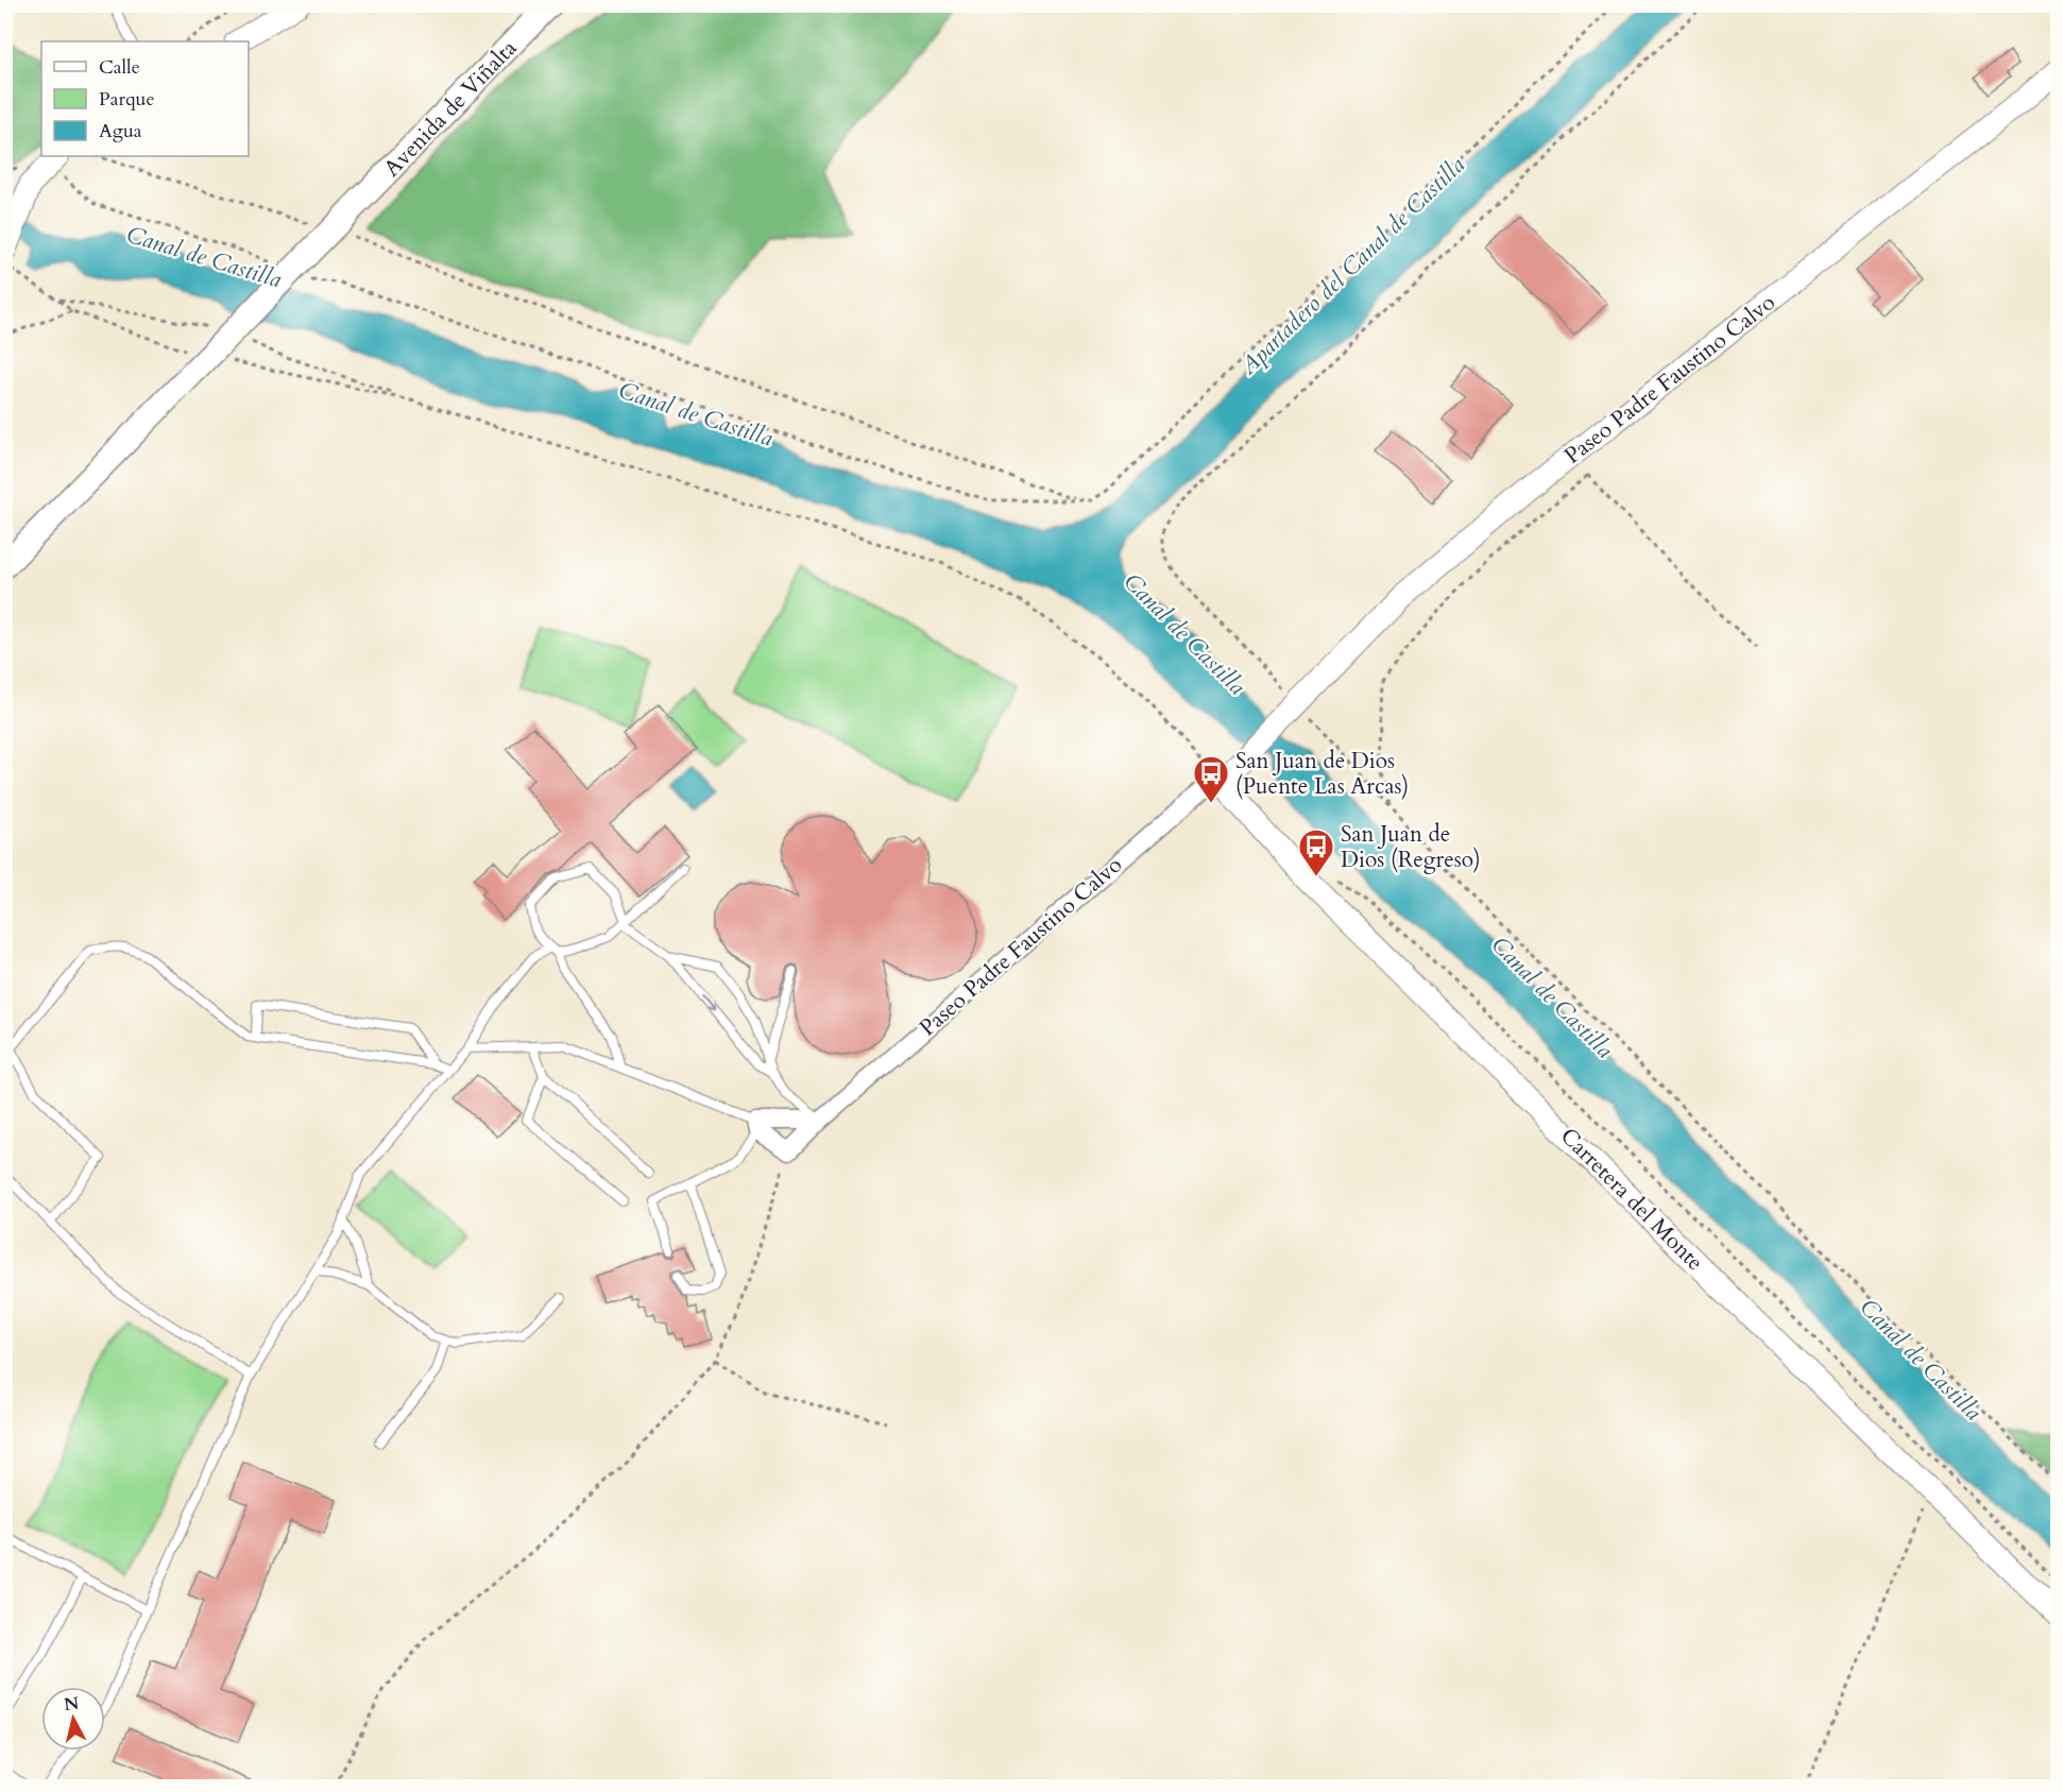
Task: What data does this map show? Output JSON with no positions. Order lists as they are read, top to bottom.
{
  "streets": {
    "main road": ["Avenida de Viñalta"],
    "street": ["Paseo Padre Faustino Calvo", "Carretera del Monte"]
  },
  "crossings": [
    ["Paseo Padre Faustino Calvo", "Carretera del Monte"]
  ],
  "water": ["Canal de Castilla", "Apartadero del Canal de Castilla"],
  "places": {
    "bus stop": ["San Juan de Dios (Puente Las Arcas)", "San Juan de Dios (Regreso)"]
  },
  "legend": ["Calle", "Parque", "Agua"],
  "north": "top"
}
